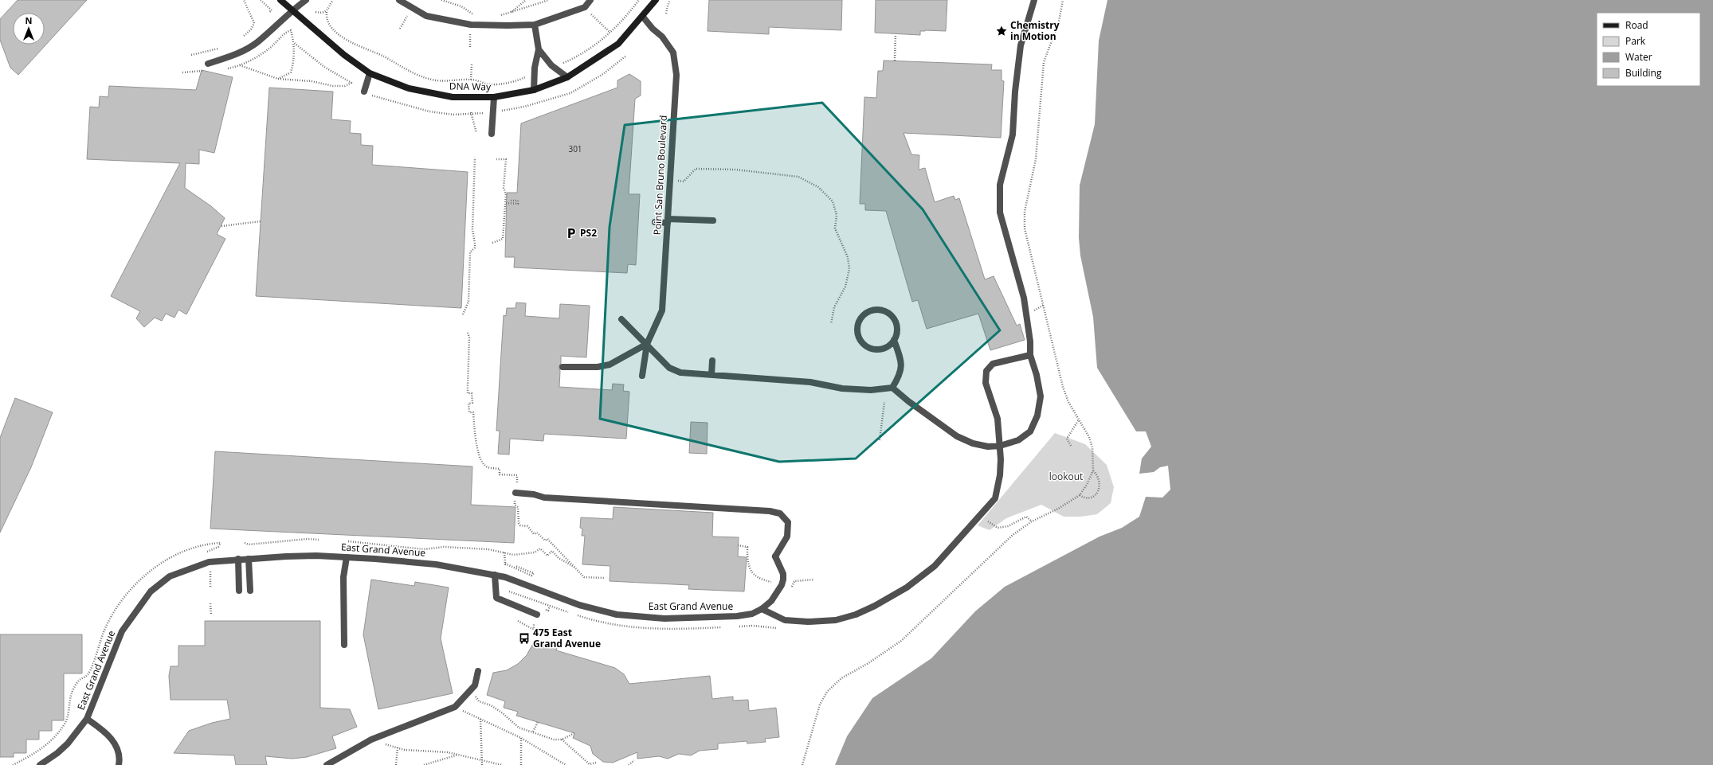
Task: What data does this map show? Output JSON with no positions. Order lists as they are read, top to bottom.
{
  "streets": {
    "main road": ["DNA Way"],
    "street": ["Point San Bruno Boulevard", "East Grand Avenue"]
  },
  "crossings": [
    ["DNA Way", "Point San Bruno Boulevard"]
  ],
  "parks": ["lookout"],
  "places": {
    "place": ["Chemistry in Motion"],
    "parking": ["PS2"],
    "bus stop": ["475 East Grand Avenue"]
  },
  "house_numbers": ["301"],
  "legend": [
    "Road",
    "Park",
    "Water",
    "Building"
  ],
  "north": "top"
}
